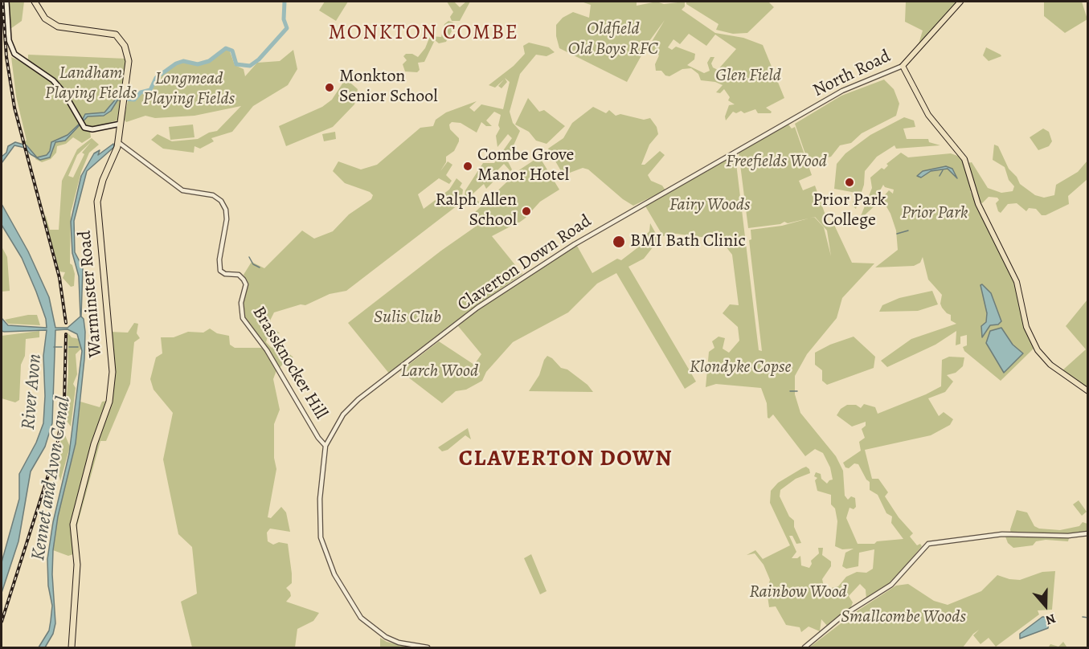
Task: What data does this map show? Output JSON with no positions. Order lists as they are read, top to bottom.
{
  "streets": {
    "highway": ["Warminster Road"],
    "main road": ["North Road"],
    "street": ["Claverton Down Road", "Brassknocker Hill"]
  },
  "crossings": [
    ["North Road", "Claverton Down Road"],
    ["Claverton Down Road", "Brassknocker Hill"],
    ["Warminster Road", "Brassknocker Hill"]
  ],
  "districts": ["MONKTON COMBE", "CLAVERTON DOWN"],
  "water": ["River Avon", "Kennet and Avon Canal"],
  "parks": [
    "Oldfield Old Boys RFC",
    "Landham Playing Fields",
    "Glen Field",
    "Longmead Playing Fields",
    "Freefields Wood",
    "Fairy Woods",
    "Prior Park",
    "Sulis Club",
    "Klondyke Copse",
    "Larch Wood",
    "Rainbow Wood",
    "Smallcombe Woods"
  ],
  "places": [
    "Monkton Senior School",
    "Combe Grove Manor Hotel",
    "Prior Park College",
    "Ralph Allen School",
    "BMI Bath Clinic"
  ],
  "north": "bottom"
}
